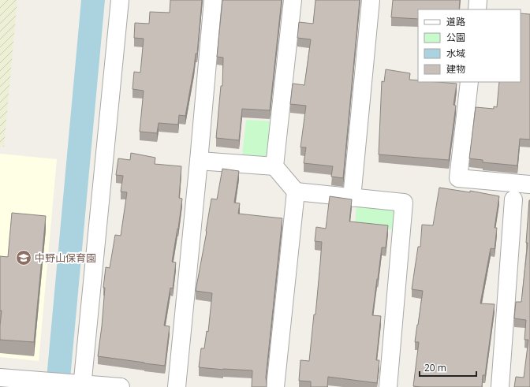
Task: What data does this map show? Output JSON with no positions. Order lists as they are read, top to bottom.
{
  "places": {
    "school or university": ["中野山保育園"]
  },
  "legend": [
    "道路",
    "公園",
    "水域",
    "建物"
  ],
  "scale_bar": "20 m"
}
